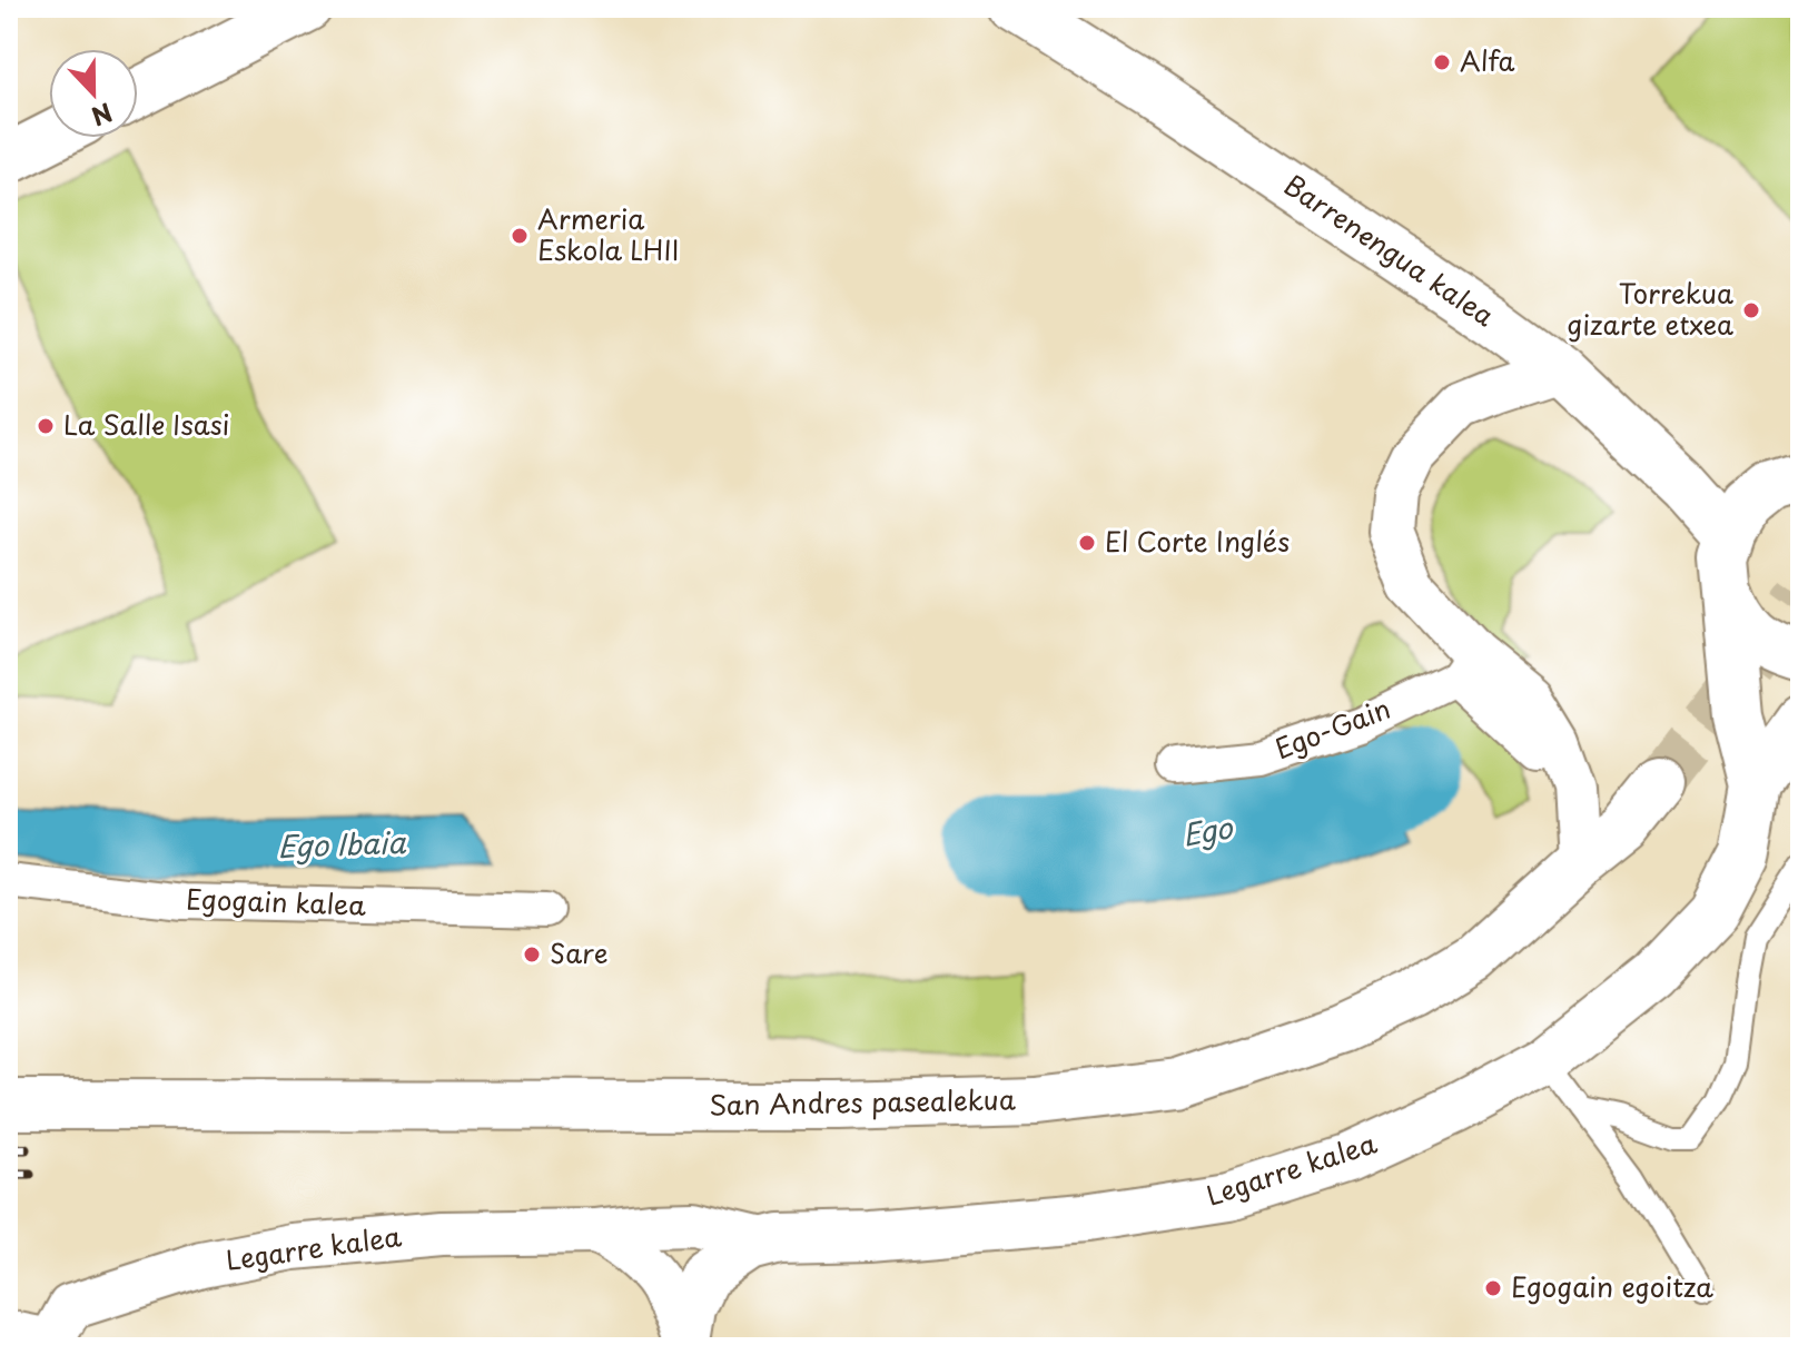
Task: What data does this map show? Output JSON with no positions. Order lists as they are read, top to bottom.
{
  "streets": {
    "street": [
      "Barrenengua kalea",
      "Ego-Gain",
      "Egogain kalea",
      "San Andres pasealekua",
      "Legarre kalea"
    ]
  },
  "water": ["Ego", "Ego Ibaia"],
  "places": [
    "Alfa",
    "Armeria Eskola LHII",
    "Torrekua gizarte etxea",
    "La Salle Isasi",
    "El Corte Inglés",
    "Sare",
    "Egogain egoitza"
  ],
  "north": "bottom"
}
